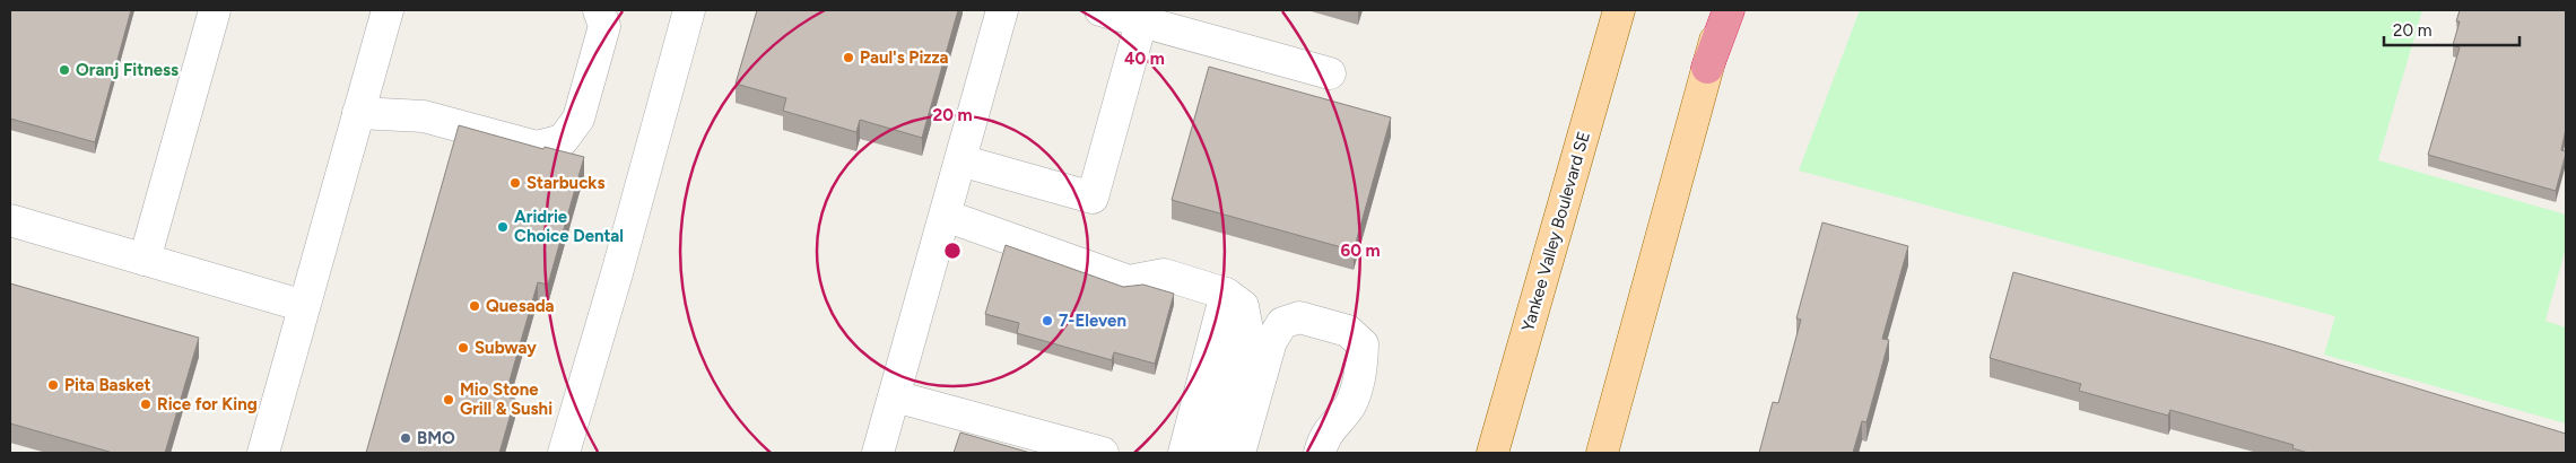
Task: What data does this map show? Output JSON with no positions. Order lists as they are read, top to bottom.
{
  "streets": {
    "main road": ["Yankee Valley Boulevard SE"]
  },
  "places": [
    "Paul's Pizza",
    "Oranj Fitness",
    "Starbucks",
    "Aridrie Choice Dental",
    "Quesada",
    "7-Eleven",
    "Subway",
    "Pita Basket",
    "Mio Stone Grill & Sushi",
    "Rice for King",
    "BMO"
  ],
  "scale_bar": "20 m",
  "rings": ["40 m", "20 m", "60 m"]
}
